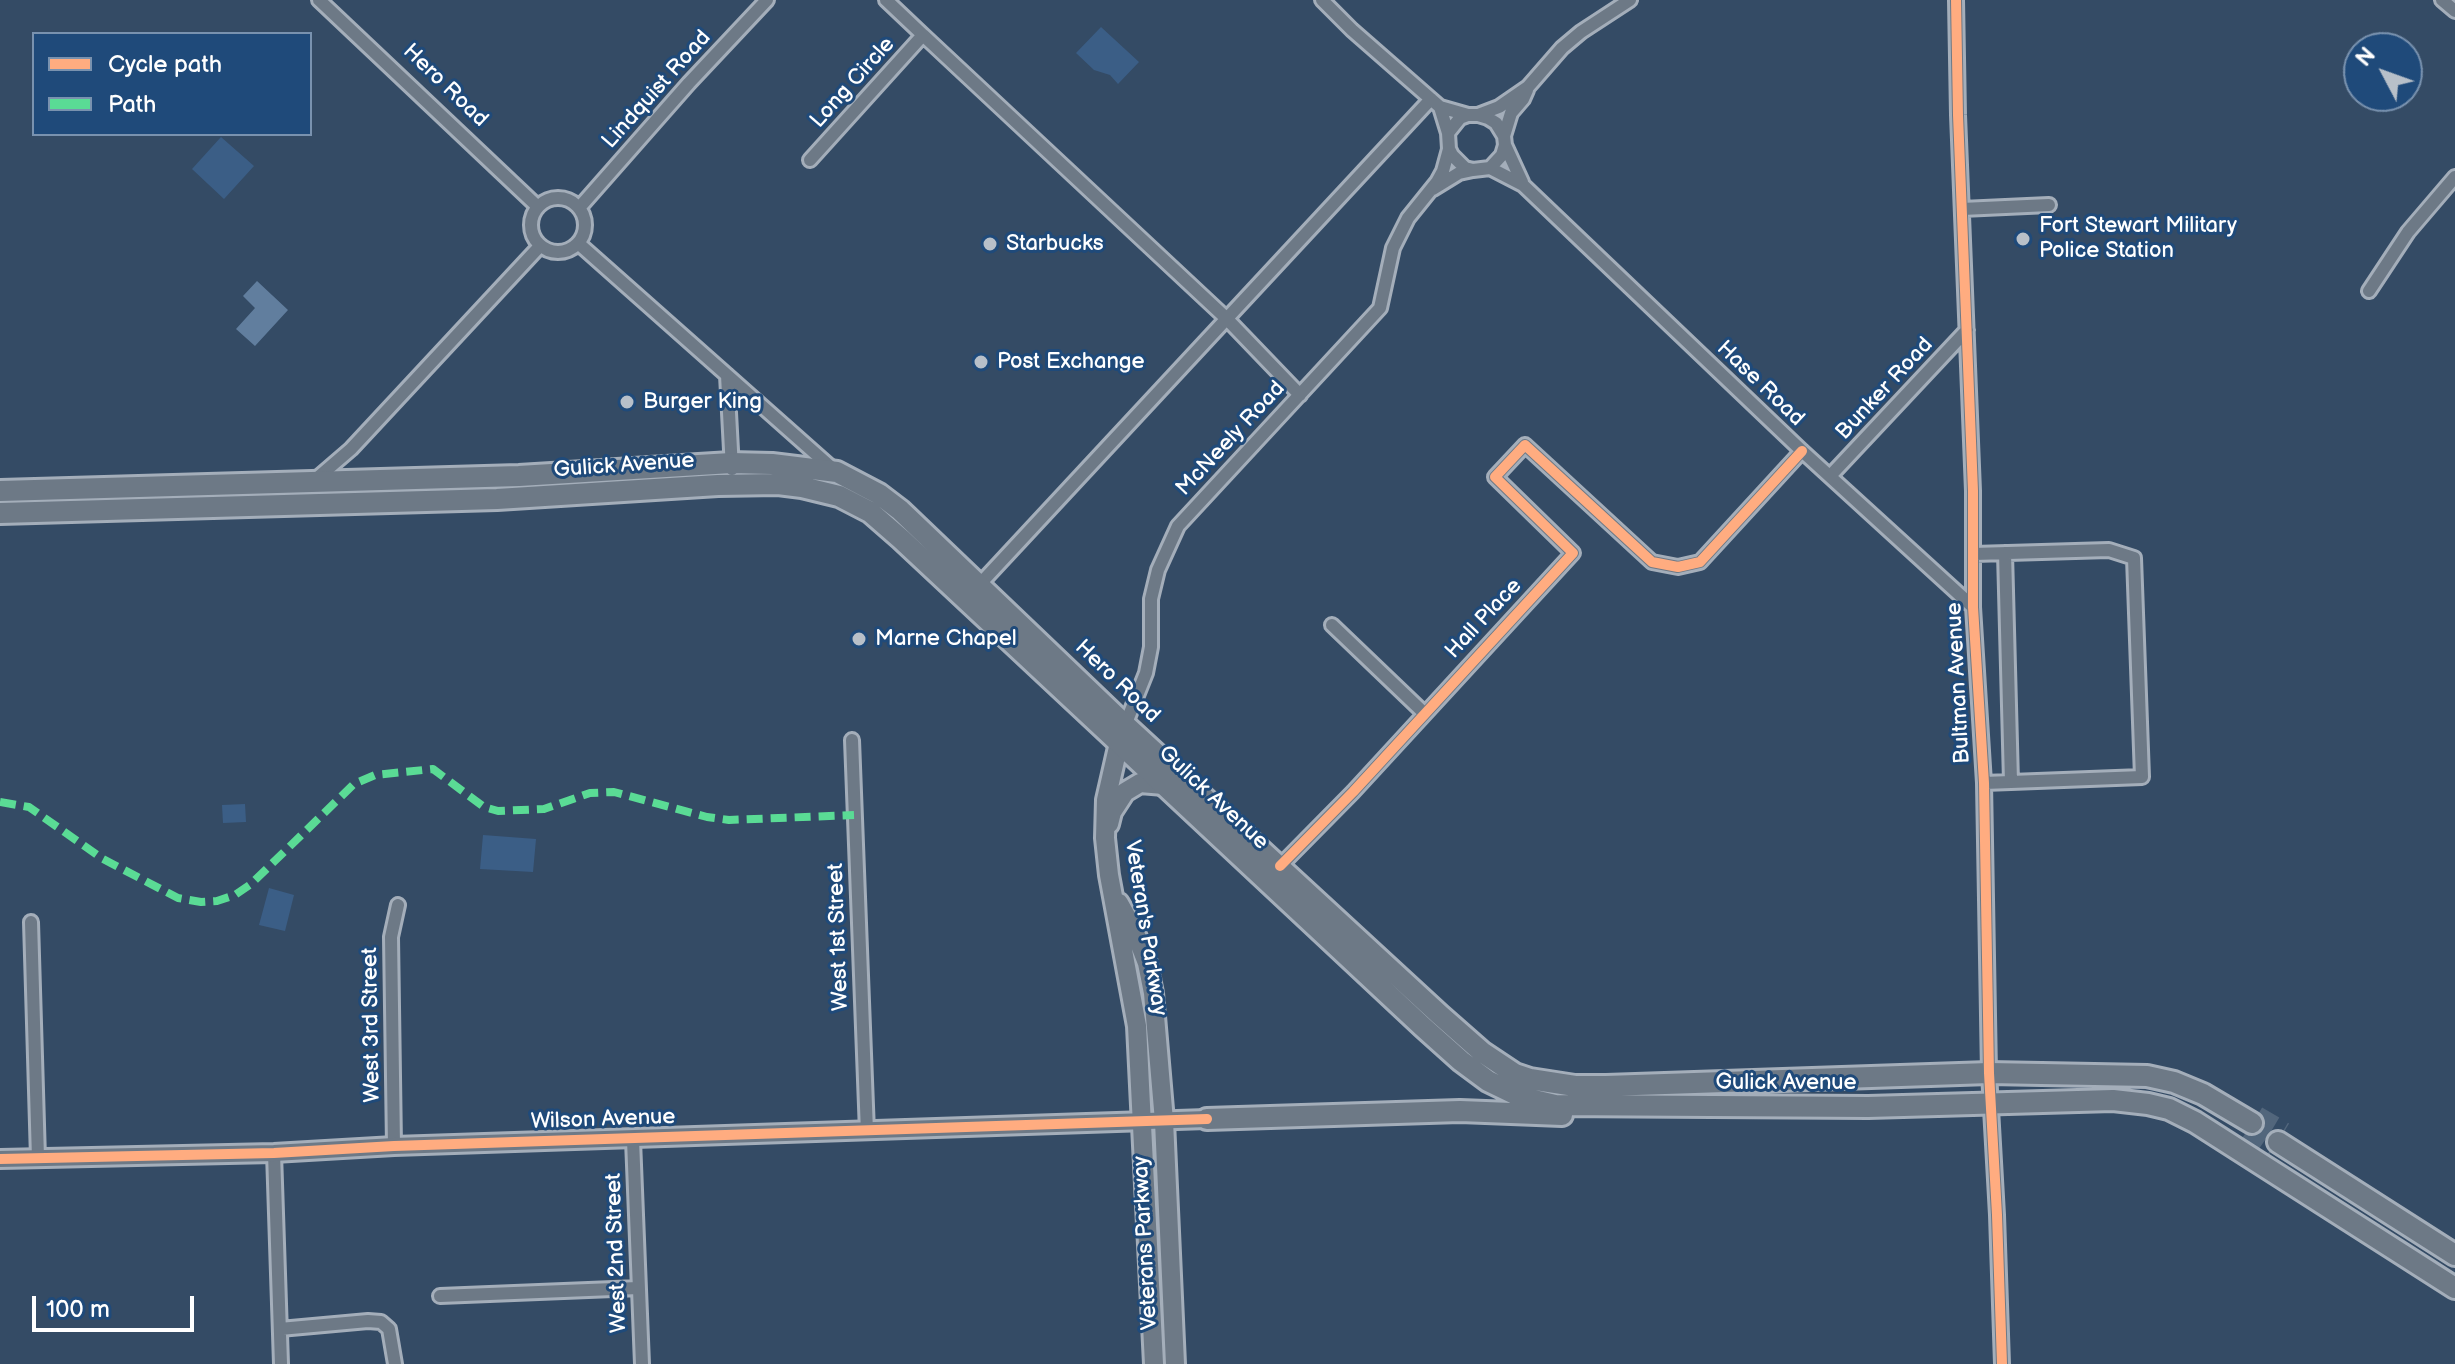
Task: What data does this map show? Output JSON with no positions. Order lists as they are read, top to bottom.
{
  "streets": {
    "main road": [
      "Hero Road",
      "Gulick Avenue",
      "Veteran's Parkway",
      "Veterans Parkway"
    ],
    "street": [
      "Long Circle",
      "Lindquist Road",
      "Hase Road",
      "Bunker Road",
      "McNeely Road",
      "Hall Place",
      "Bultman Avenue",
      "West 1st Street",
      "West 3rd Street",
      "Wilson Avenue",
      "West 2nd Street"
    ]
  },
  "crossings": [
    ["Hero Road", "Lindquist Road"],
    ["Hero Road", "McNeely Road"],
    ["Hero Road", "Gulick Avenue"],
    ["Hero Road", "Hall Place"],
    ["Hero Road", "Bultman Avenue"],
    ["Hero Road", "Veteran's Parkway"],
    ["Hase Road", "Bunker Road"],
    ["Hase Road", "Hall Place"],
    ["Hase Road", "Bultman Avenue"],
    ["Bunker Road", "Bultman Avenue"],
    ["McNeely Road", "Gulick Avenue"],
    ["McNeely Road", "Veteran's Parkway"],
    ["Gulick Avenue", "Bultman Avenue"],
    ["Gulick Avenue", "Veteran's Parkway"],
    ["Veteran's Parkway", "Wilson Avenue"],
    ["Veteran's Parkway", "Veterans Parkway"],
    ["West 1st Street", "Wilson Avenue"],
    ["West 3rd Street", "Wilson Avenue"],
    ["Wilson Avenue", "Veterans Parkway"],
    ["Wilson Avenue", "West 2nd Street"]
  ],
  "places": [
    "Fort Stewart Military Police Station",
    "Starbucks",
    "Post Exchange",
    "Burger King",
    "Marne Chapel"
  ],
  "legend": ["Cycle path", "Path"],
  "scale_bar": "100 m",
  "north": "top left"
}
